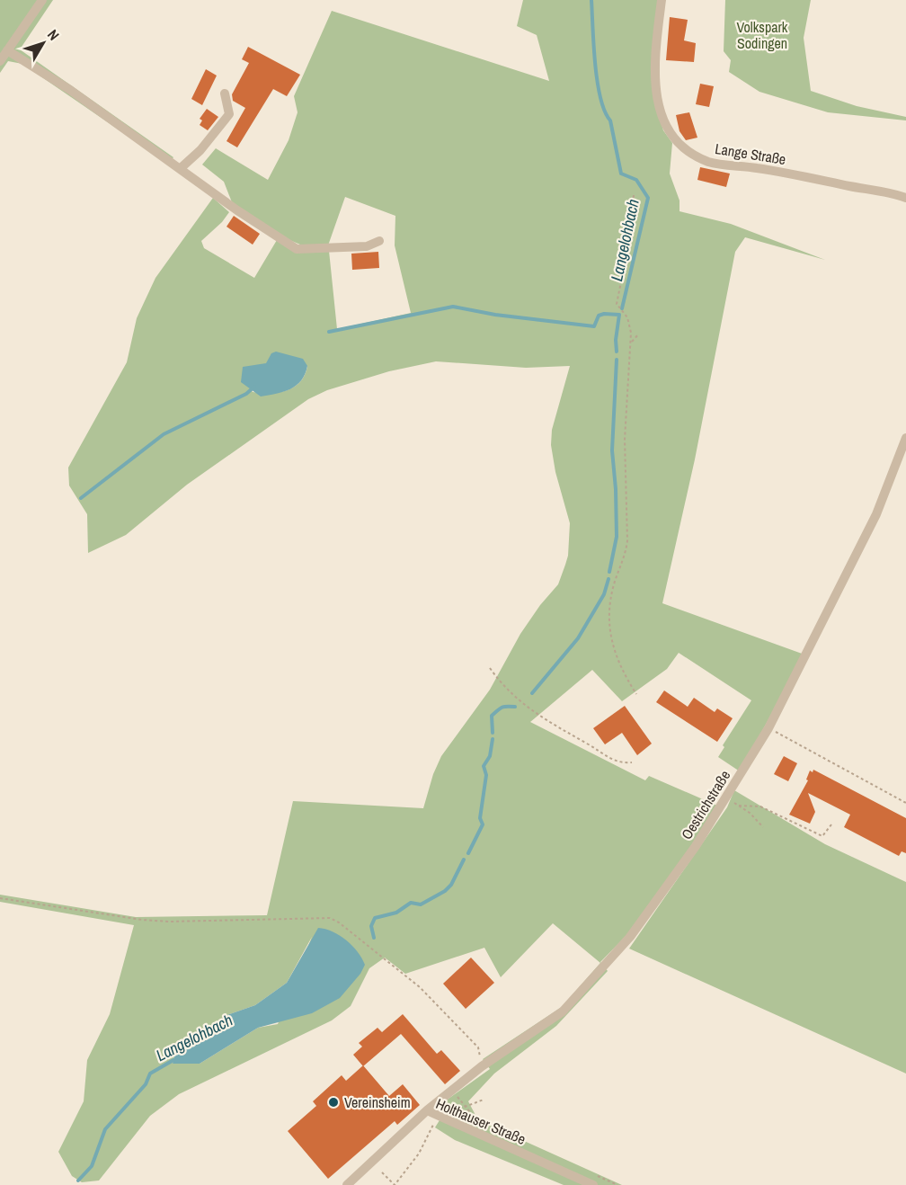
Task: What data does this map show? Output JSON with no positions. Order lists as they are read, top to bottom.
{
  "streets": {
    "street": ["Lange Straße", "Oestrichstraße", "Holthauser Straße"]
  },
  "crossings": [
    ["Oestrichstraße", "Holthauser Straße"]
  ],
  "water": ["Langelohbach"],
  "parks": ["Volkspark Sodingen"],
  "places": ["Vereinsheim"],
  "north": "top right"
}
